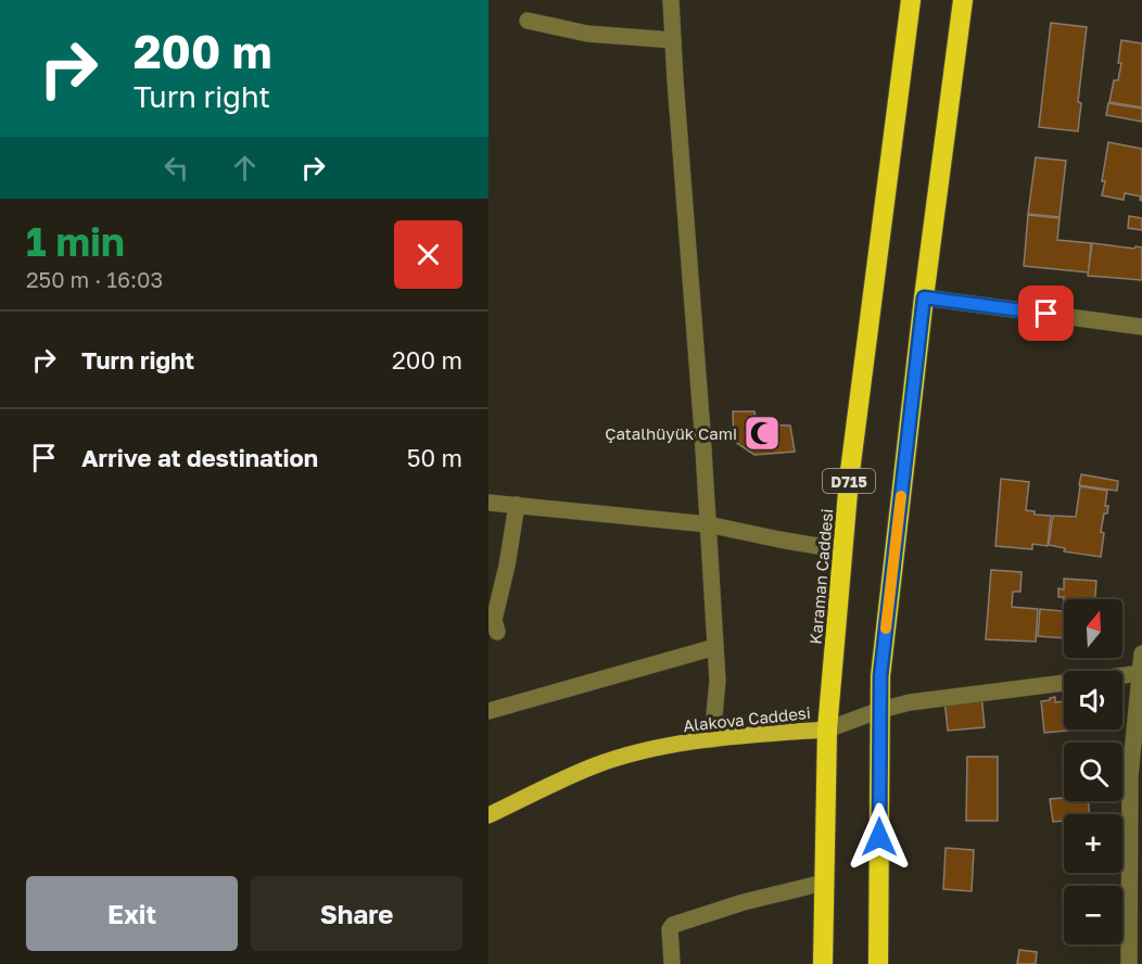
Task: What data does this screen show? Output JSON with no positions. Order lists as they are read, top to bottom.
{
  "streets": {
    "highway": ["D715", "Karaman Caddesi"],
    "main road": ["Alakova Caddesi"]
  },
  "crossings": [
    ["Karaman Caddesi", "Alakova Caddesi"]
  ],
  "places": {
    "mosque": ["Çatalhüyük Cami"]
  },
  "north": "top",
  "page": {
    "turn": ["200 m", "Turn right"],
    "heading": ["1 min", "250 m · 16:03"],
    "list": [
      {
        "name": "Turn right",
        "value": "200 m"
      },
      {
        "name": "Arrive at destination",
        "value": "50 m"
      }
    ],
    "map_buttons": ["+", "−"],
    "buttons": ["Exit", "Share"]
  }
}
